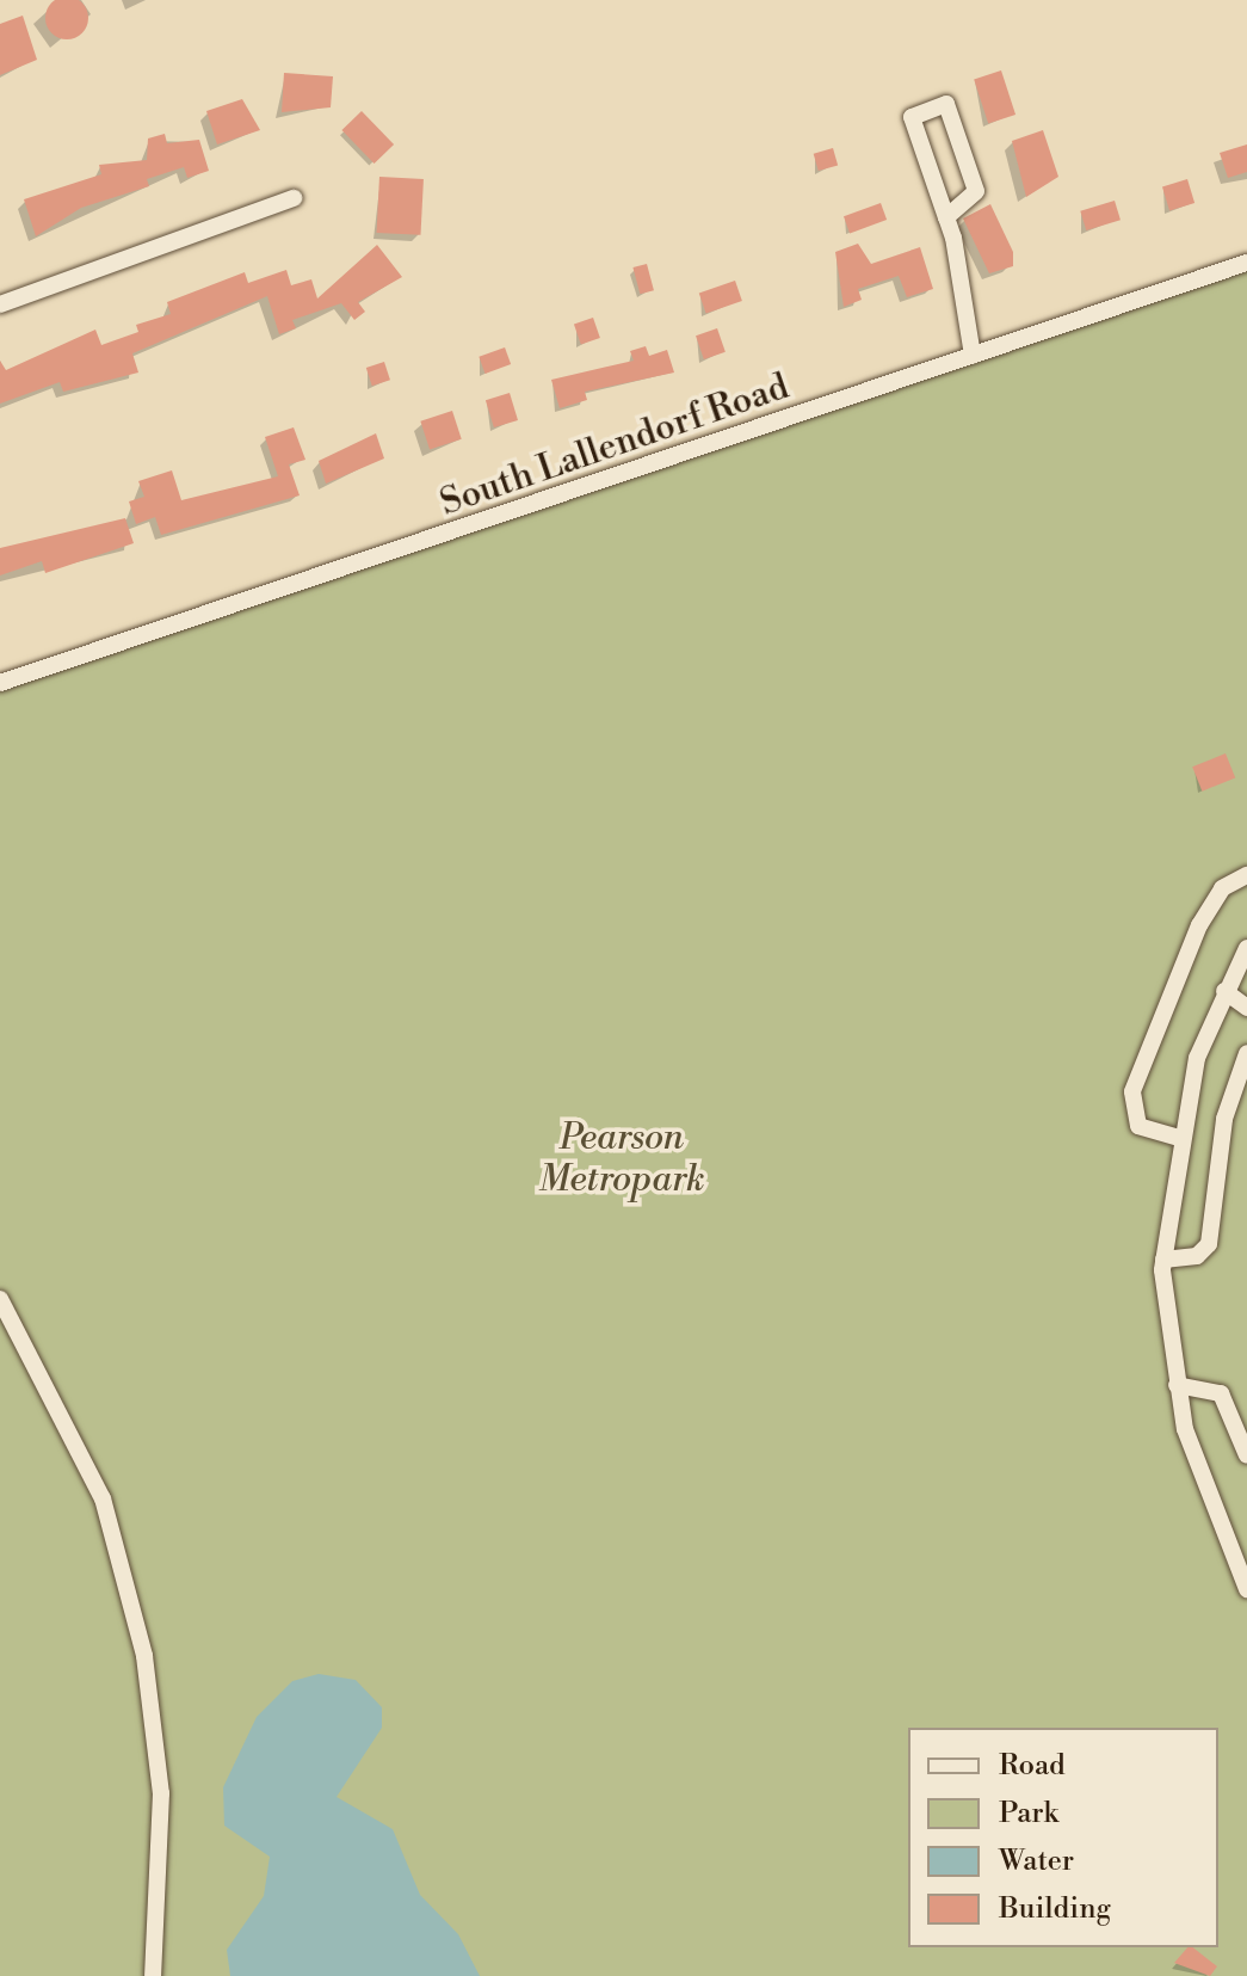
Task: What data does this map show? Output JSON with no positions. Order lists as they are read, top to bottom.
{
  "streets": {
    "street": ["South Lallendorf Road"]
  },
  "parks": ["Pearson Metropark"],
  "legend": [
    "Road",
    "Park",
    "Water",
    "Building"
  ]
}
